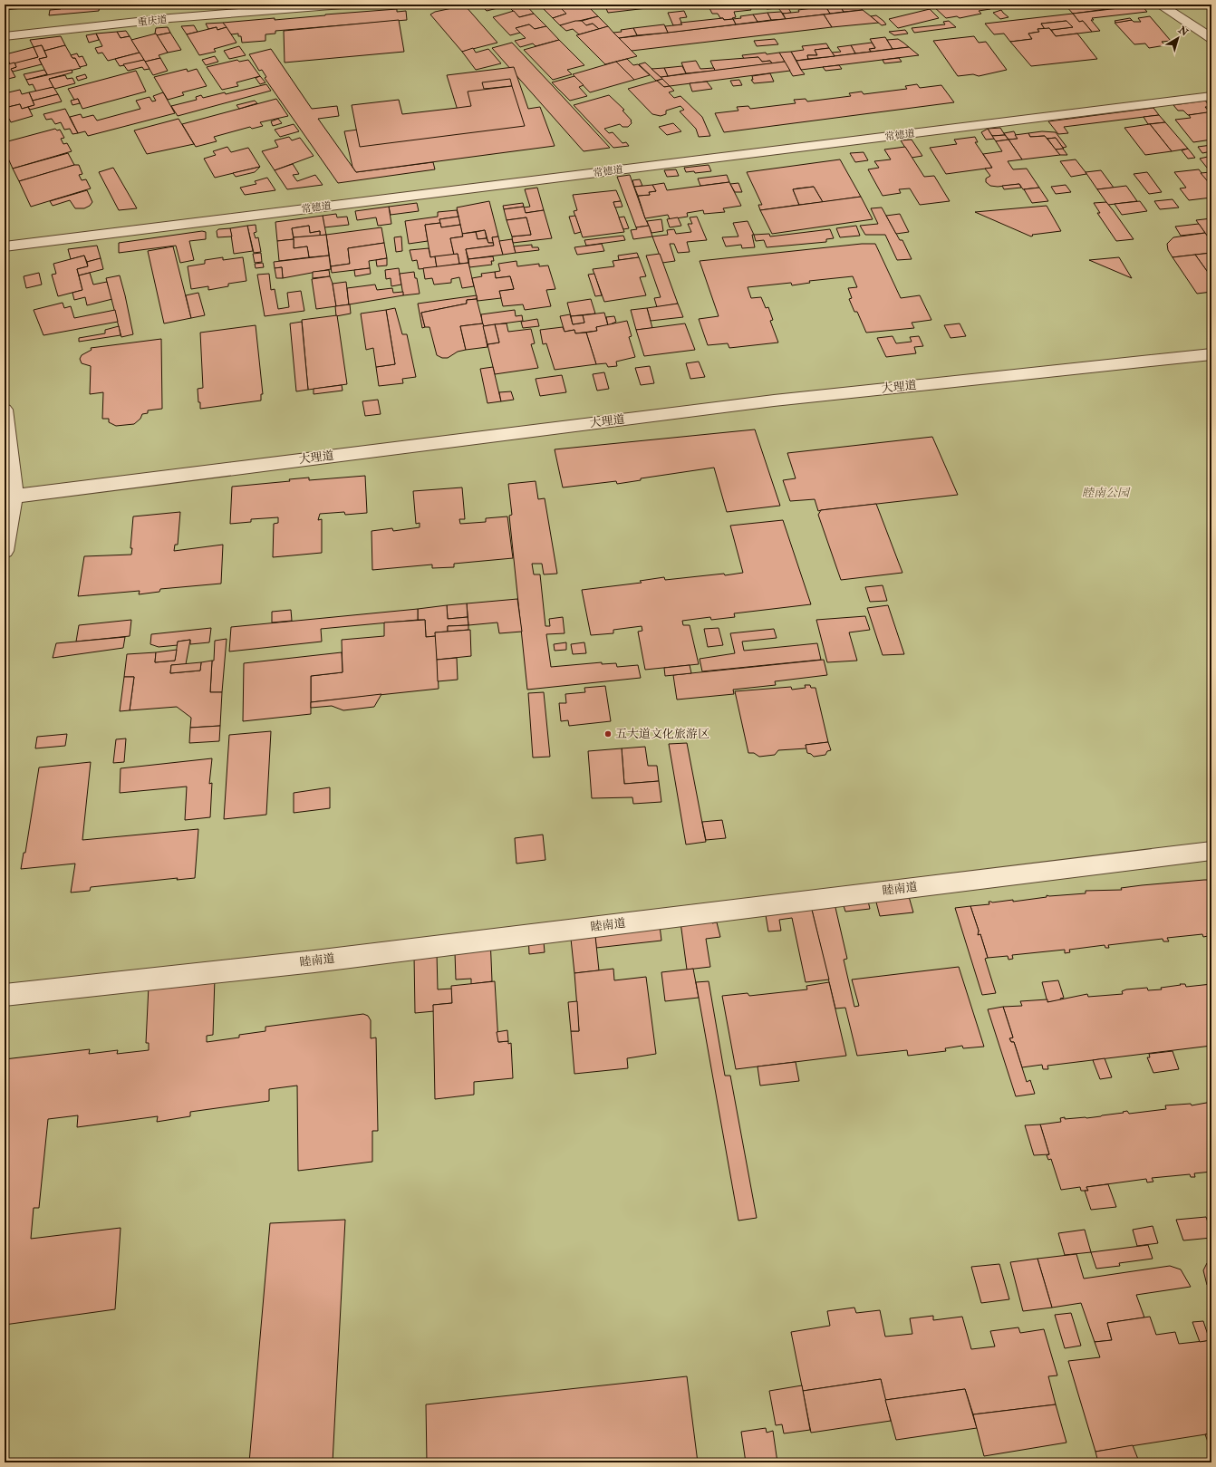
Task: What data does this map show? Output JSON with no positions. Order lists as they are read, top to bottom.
{
  "streets": {
    "street": [
      "重庆道",
      "常德道",
      "大理道",
      "睦南道"
    ]
  },
  "parks": ["睦南公园"],
  "places": ["五大道文化旅游区"],
  "north": "top right"
}
